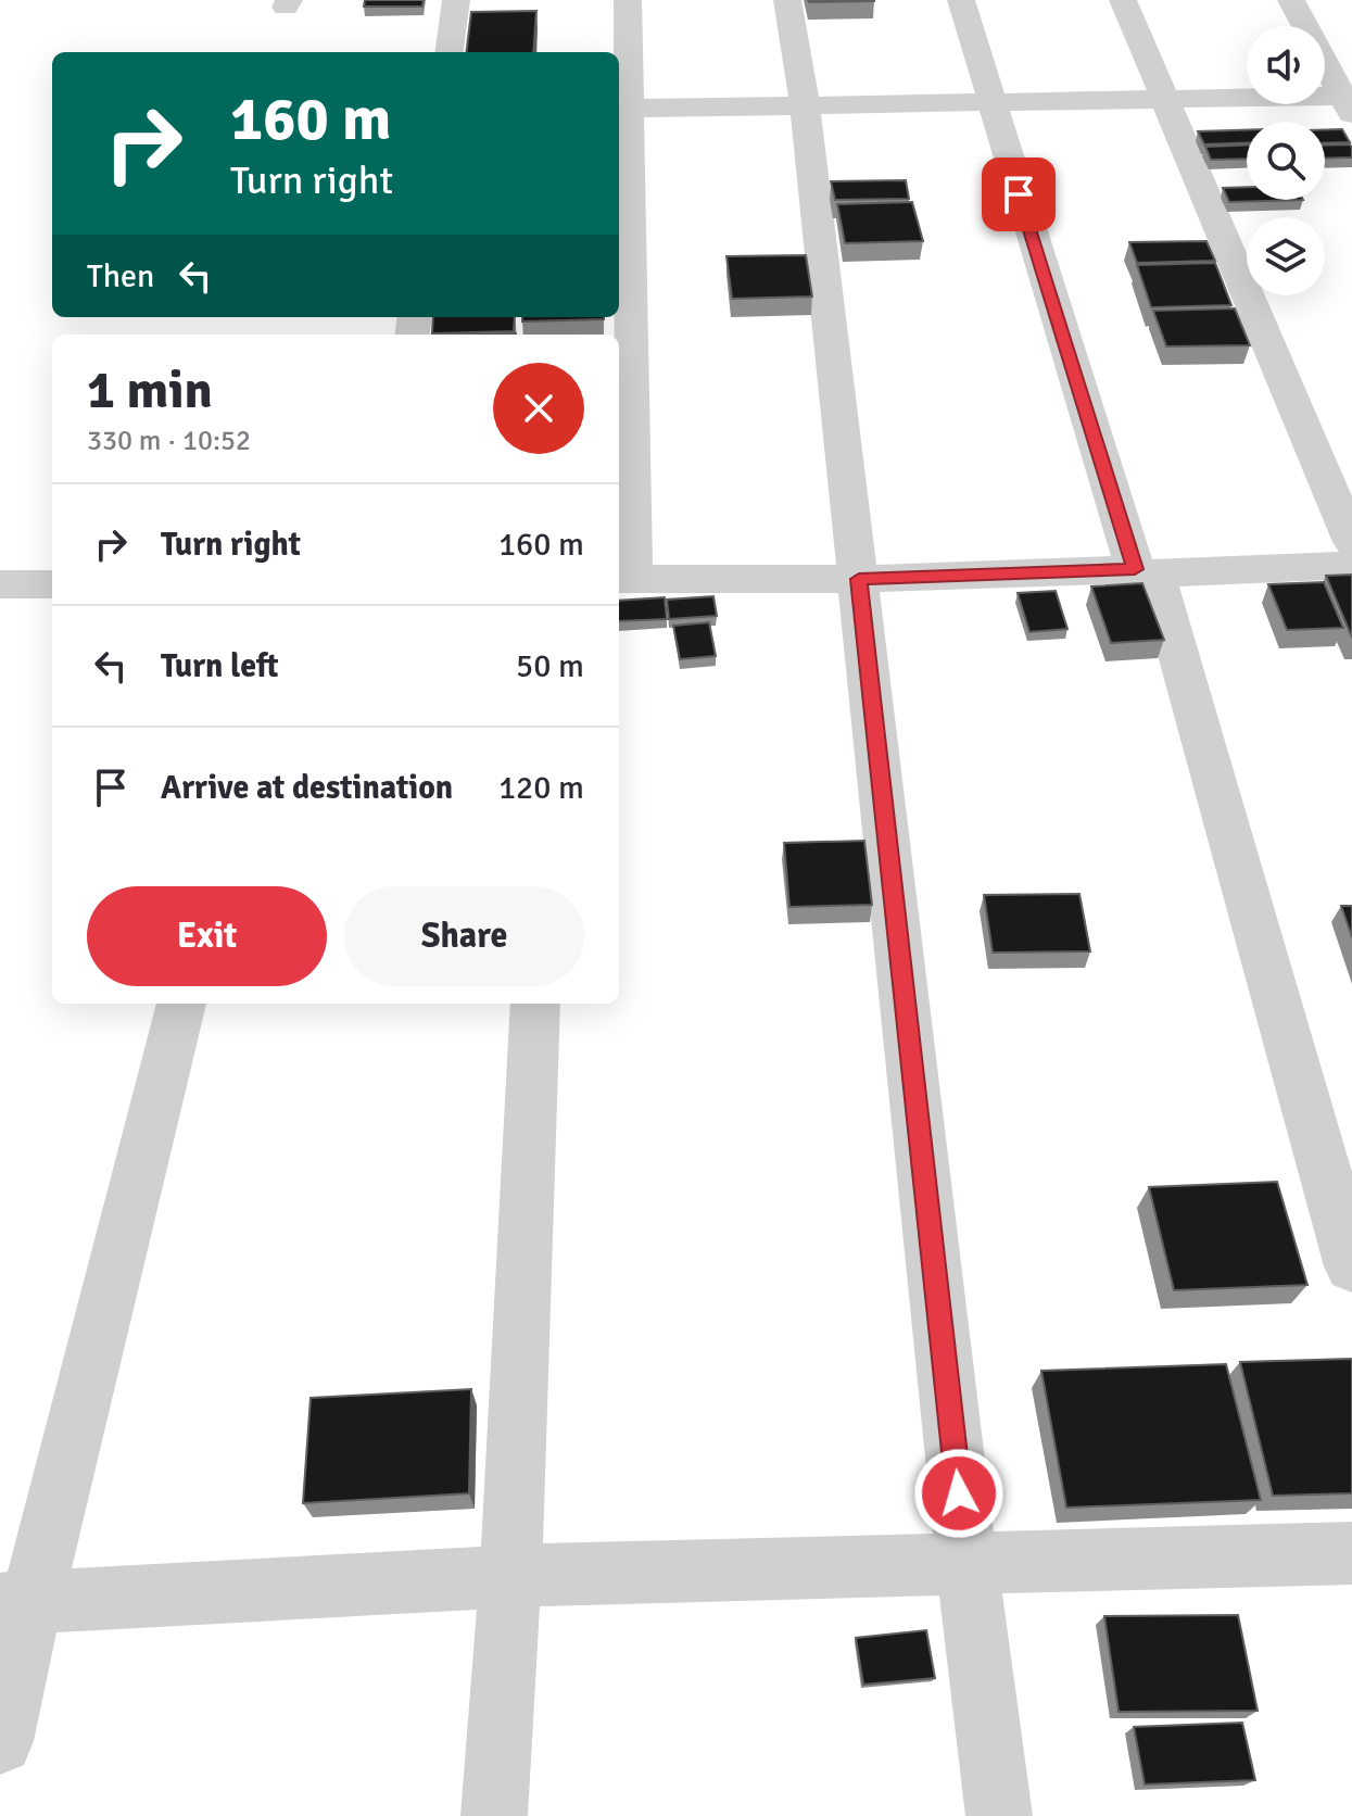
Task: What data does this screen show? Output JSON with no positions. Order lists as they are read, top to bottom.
{
  "page": {
    "turn": ["160 m", "Turn right"],
    "then": "Then",
    "heading": ["1 min", "330 m · 10:52"],
    "list": [
      {
        "name": "Turn right",
        "value": "160 m"
      },
      {
        "name": "Turn left",
        "value": "50 m"
      },
      {
        "name": "Arrive at destination",
        "value": "120 m"
      }
    ],
    "buttons": ["Exit", "Share"]
  }
}
